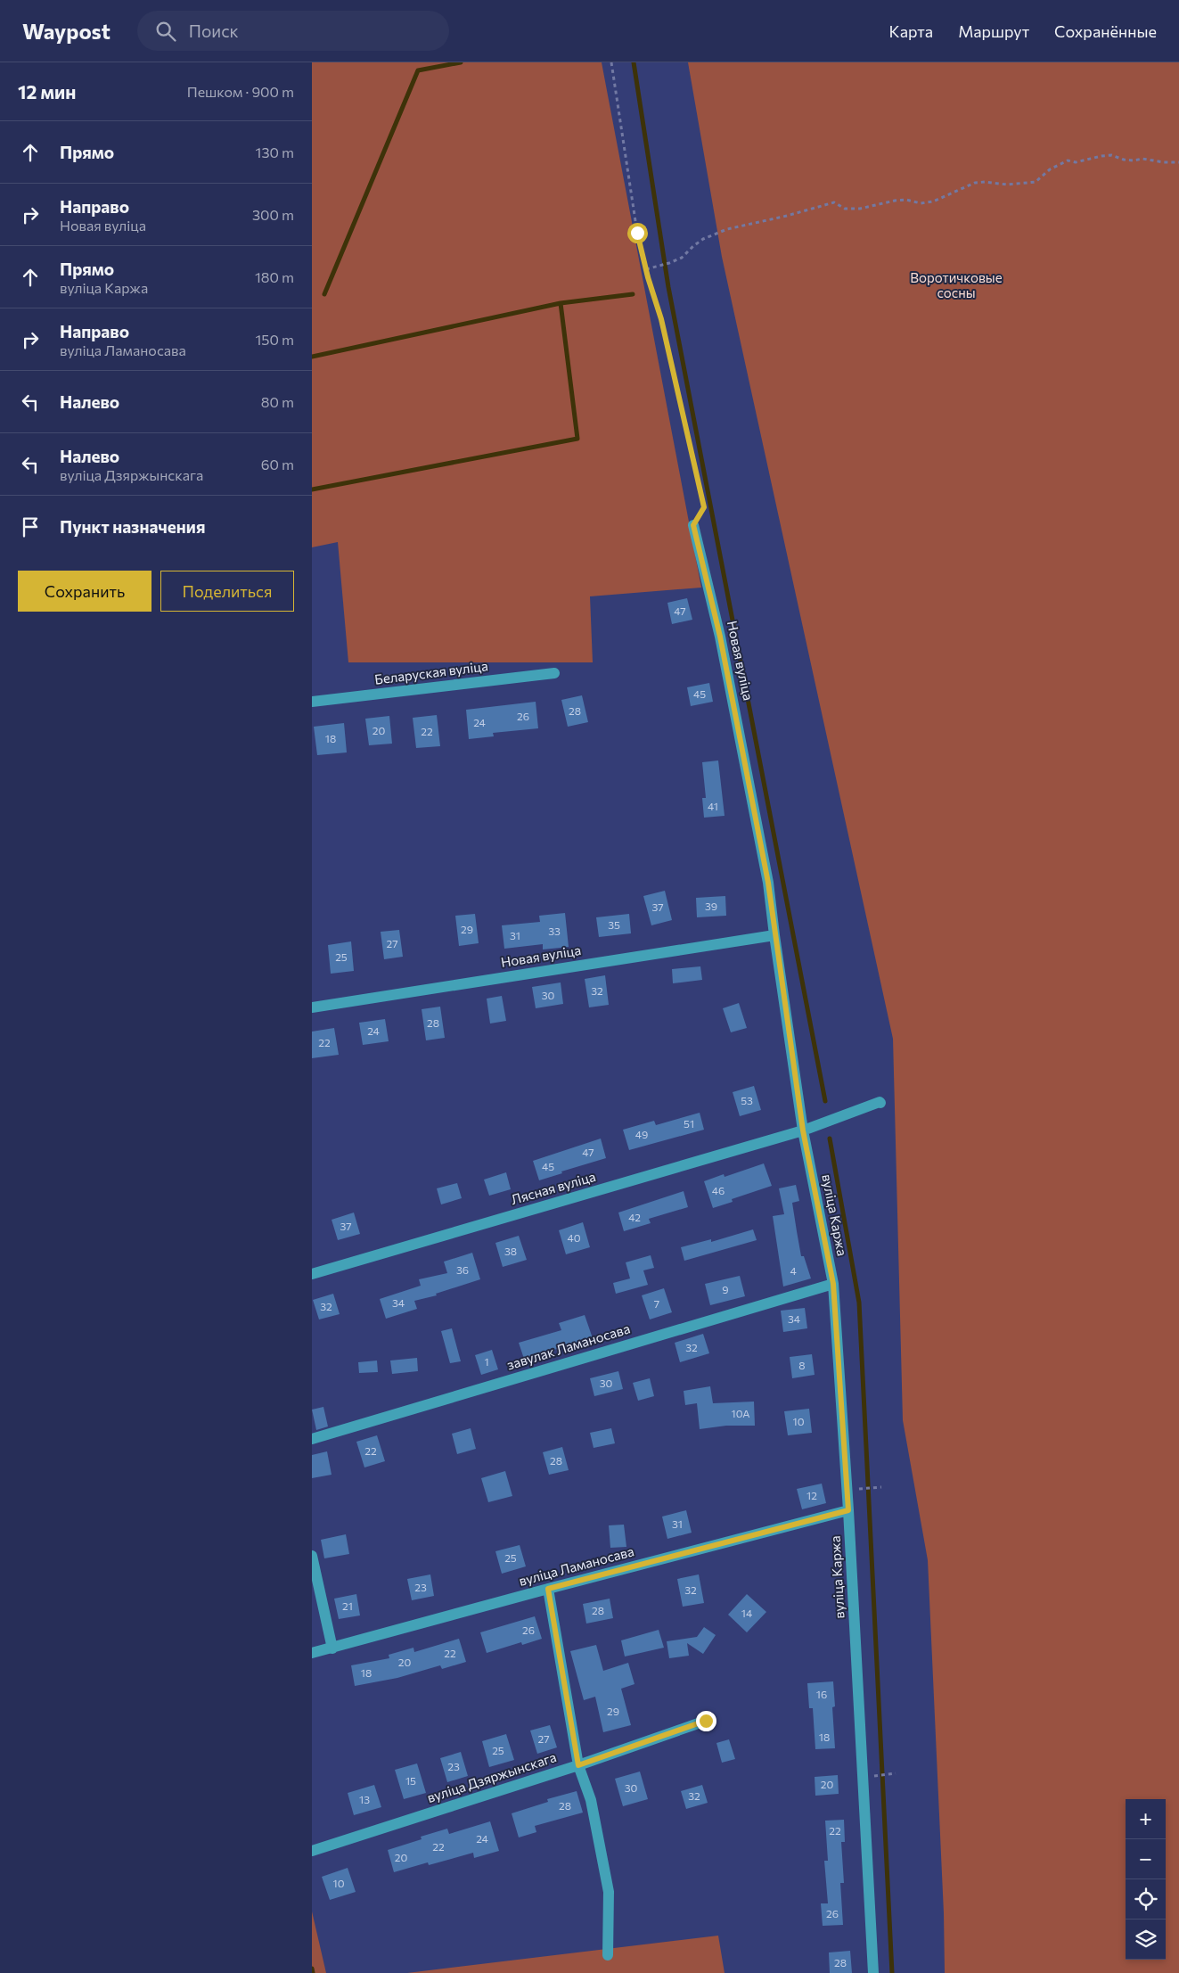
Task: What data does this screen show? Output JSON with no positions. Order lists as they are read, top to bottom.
{
  "streets": {
    "street": [
      "Новая вуліца",
      "Беларуская вуліца",
      "Лясная вуліца",
      "вуліца Каржа",
      "завулак Ламаносава",
      "вуліца Ламаносава",
      "вуліца Дзяржынскага"
    ]
  },
  "crossings": [
    ["Новая вуліца", "Лясная вуліца"],
    ["Новая вуліца", "вуліца Каржа"],
    ["Лясная вуліца", "вуліца Каржа"],
    ["вуліца Каржа", "завулак Ламаносава"],
    ["вуліца Каржа", "вуліца Ламаносава"]
  ],
  "parks": ["Воротичковые сосны"],
  "house_numbers": [
    "47",
    "45",
    "28",
    "26",
    "24",
    "20",
    "22",
    "18",
    "41",
    "39",
    "37",
    "35",
    "29",
    "33",
    "31",
    "27",
    "25",
    "32",
    "30",
    "28",
    "24",
    "22",
    "53",
    "51",
    "49",
    "47",
    "45",
    "46",
    "42",
    "37",
    "40",
    "38",
    "36",
    "4",
    "9",
    "34",
    "7",
    "32",
    "34",
    "32",
    "1",
    "8",
    "30",
    "10А",
    "10",
    "22",
    "28",
    "12",
    "31",
    "25",
    "23",
    "32",
    "21",
    "28",
    "14",
    "26",
    "22",
    "20",
    "18",
    "16",
    "29",
    "18",
    "27",
    "25",
    "23",
    "15",
    "20",
    "30",
    "32",
    "13",
    "28",
    "22",
    "24",
    "22",
    "20",
    "10",
    "26",
    "28"
  ],
  "page": {
    "header": "Waypost",
    "search": "Поиск",
    "nav": ["Карта", "Маршрут", "Сохранённые"],
    "heading": ["12 мин", "Пешком · 900 m"],
    "list": [
      ["Прямо", "130 m"],
      ["Направо", "Новая вуліца", "300 m"],
      ["Прямо", "вуліца Каржа", "180 m"],
      ["Направо", "вуліца Ламаносава", "150 m"],
      ["Налево", "80 m"],
      ["Налево", "вуліца Дзяржынскага", "60 m"],
      "Пункт назначения"
    ],
    "buttons": ["Сохранить", "Поделиться"],
    "map_buttons": ["+", "−"]
  }
}
